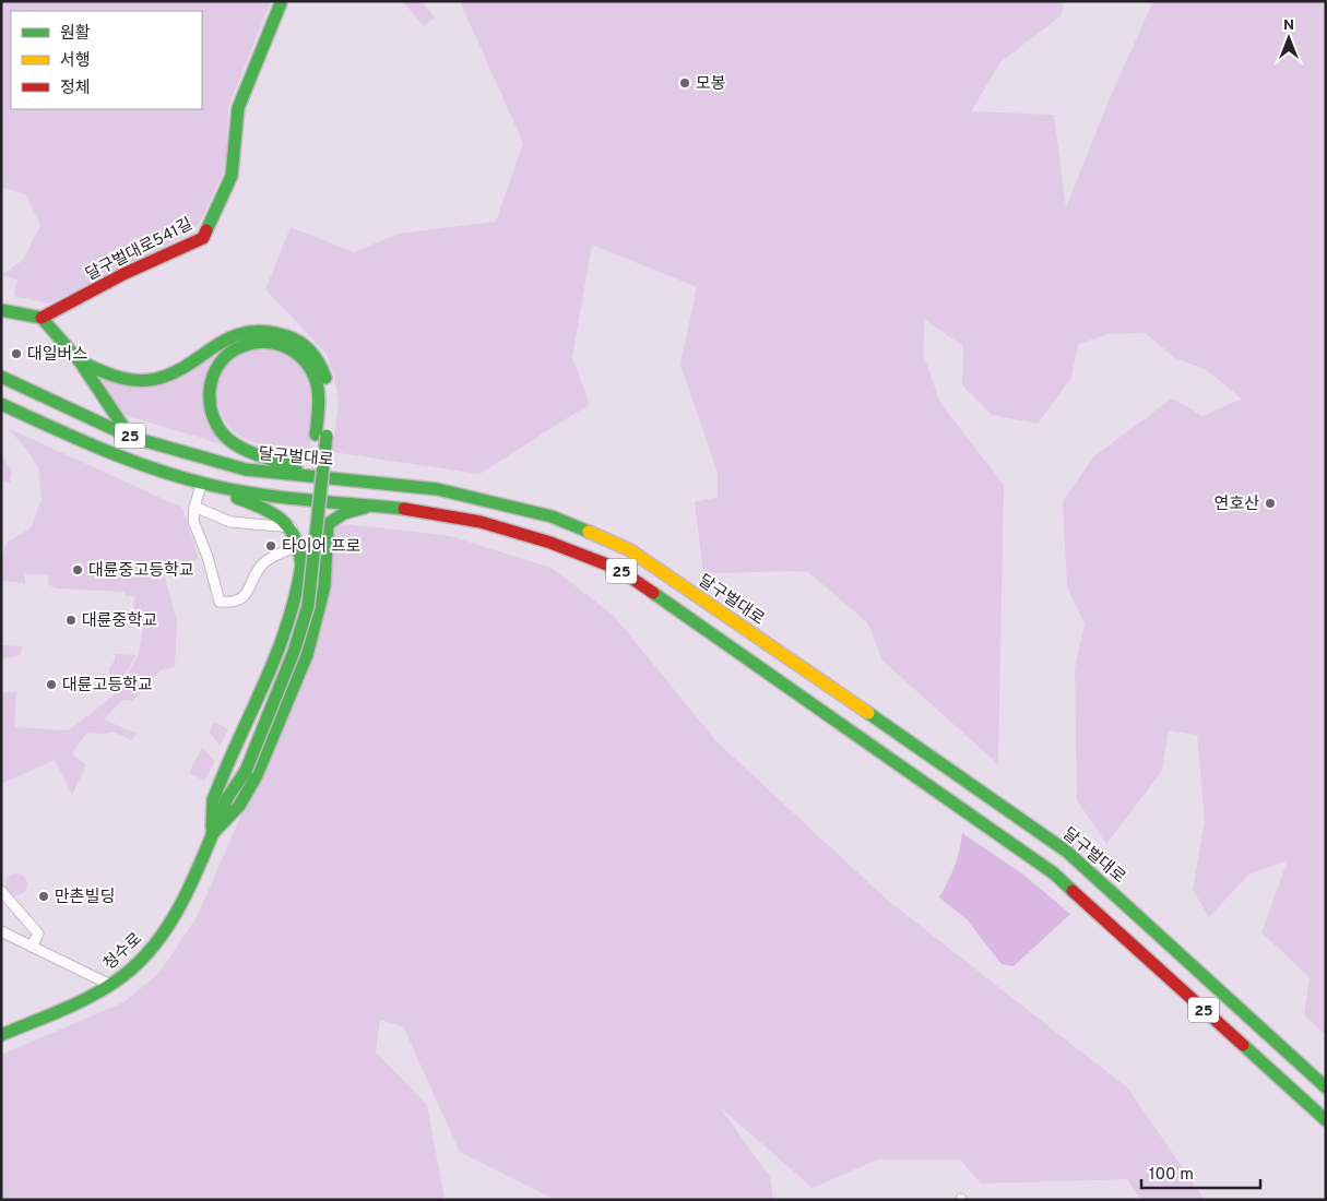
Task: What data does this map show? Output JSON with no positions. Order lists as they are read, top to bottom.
{
  "streets": {
    "main road": [
      "달구벌대로541길",
      "25",
      "달구벌대로",
      "청수로"
    ]
  },
  "places": [
    "모봉",
    "대일버스",
    "연호산",
    "타이어 프로",
    "대륜중고등학교",
    "대륜중학교",
    "대륜고등학교",
    "만촌빌딩"
  ],
  "legend": ["원활", "서행", "정체"],
  "scale_bar": "100 m",
  "north": "top"
}
